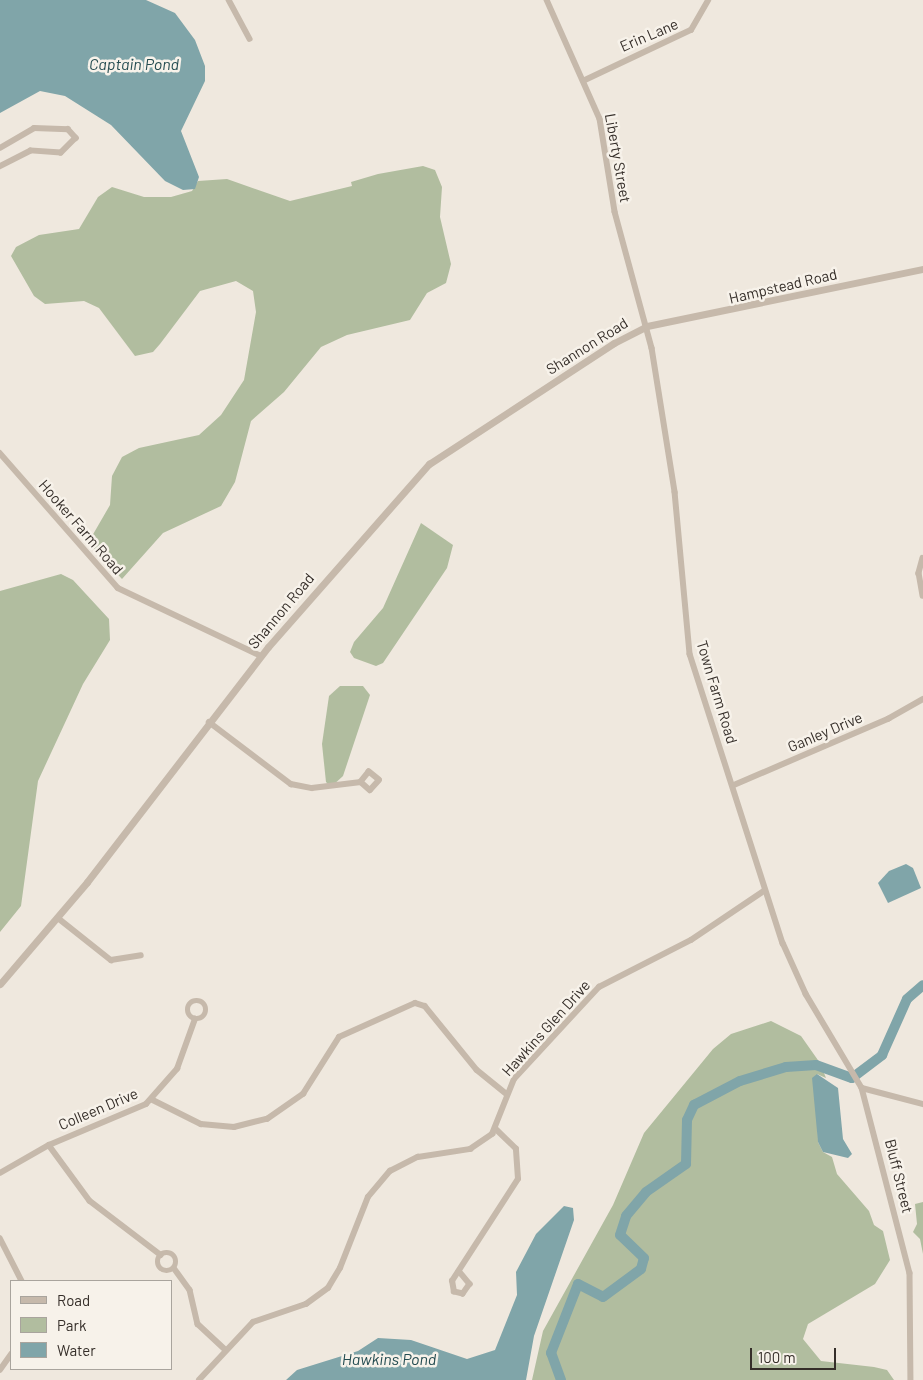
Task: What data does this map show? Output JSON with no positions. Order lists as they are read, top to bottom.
{
  "streets": {
    "street": [
      "Erin Lane",
      "Liberty Street",
      "Hampstead Road",
      "Shannon Road",
      "Hooker Farm Road",
      "Town Farm Road",
      "Ganley Drive",
      "Hawkins Glen Drive",
      "Colleen Drive",
      "Bluff Street"
    ]
  },
  "crossings": [
    ["Erin Lane", "Liberty Street"],
    ["Liberty Street", "Hampstead Road"],
    ["Liberty Street", "Shannon Road"],
    ["Liberty Street", "Town Farm Road"],
    ["Hampstead Road", "Shannon Road"],
    ["Hampstead Road", "Town Farm Road"],
    ["Shannon Road", "Hooker Farm Road"],
    ["Shannon Road", "Town Farm Road"],
    ["Town Farm Road", "Ganley Drive"],
    ["Town Farm Road", "Hawkins Glen Drive"],
    ["Town Farm Road", "Bluff Street"]
  ],
  "water": ["Captain Pond", "Hawkins Pond"],
  "legend": ["Road", "Park", "Water"],
  "scale_bar": "100 m"
}
